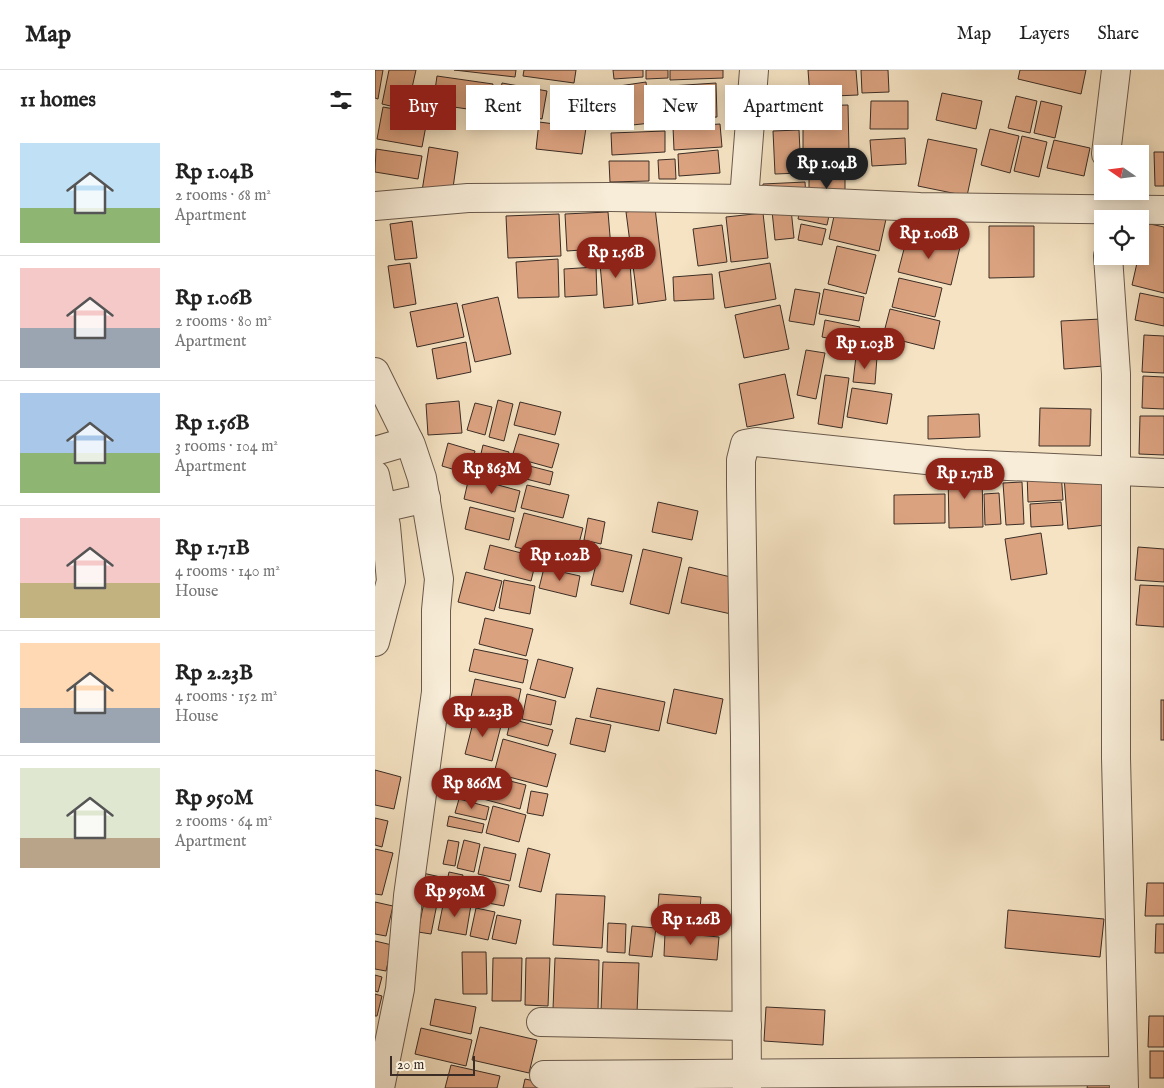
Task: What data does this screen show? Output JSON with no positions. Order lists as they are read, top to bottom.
{
  "scale_bar": "20 m",
  "north": "left",
  "page": {
    "header": "Map",
    "nav": ["Map", "Layers", "Share"],
    "heading": "11 homes",
    "chip": [
      "Buy",
      "Rent",
      "Filters",
      "New",
      "Apartment"
    ],
    "list": [
      {
        "name": "Rp 1.04B",
        "note": "2 rooms · 68 m² · Apartment"
      },
      {
        "name": "Rp 1.06B",
        "note": "2 rooms · 80 m² · Apartment"
      },
      {
        "name": "Rp 1.56B",
        "note": "3 rooms · 104 m² · Apartment"
      },
      {
        "name": "Rp 1.71B",
        "note": "4 rooms · 140 m² · House"
      },
      {
        "name": "Rp 2.23B",
        "note": "4 rooms · 152 m² · House"
      },
      {
        "name": "Rp 950M",
        "note": "2 rooms · 64 m² · Apartment"
      }
    ],
    "price": [
      "Rp 1.04B",
      "Rp 1.06B",
      "Rp 1.56B",
      "Rp 1.03B",
      "Rp 863M",
      "Rp 1.71B",
      "Rp 1.02B",
      "Rp 2.23B",
      "Rp 866M",
      "Rp 950M",
      "Rp 1.26B"
    ],
    "scale": "20 m"
  }
}
